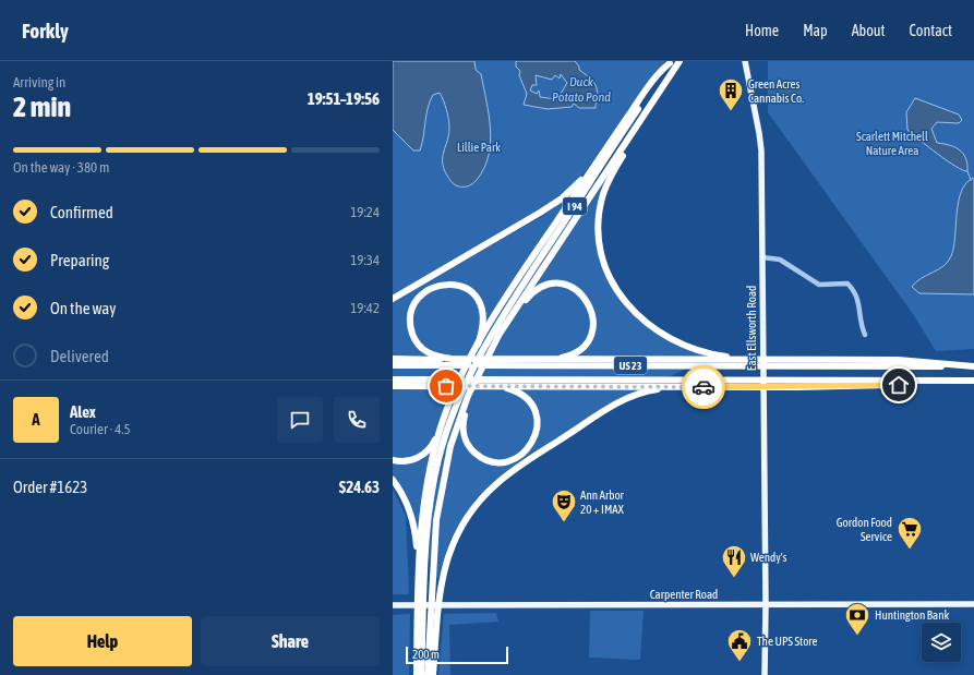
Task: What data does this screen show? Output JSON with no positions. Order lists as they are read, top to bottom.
{
  "streets": {
    "highway": ["I 94", "US 23"],
    "main road": ["East Ellsworth Road", "Carpenter Road"]
  },
  "crossings": [
    ["East Ellsworth Road", "Carpenter Road"]
  ],
  "water": ["Duck Potato Pond"],
  "parks": ["Scarlett Mitchell Nature Area", "Lillie Park"],
  "places": {
    "building": ["Green Acres Cannabis Co."],
    "theatre": ["Ann Arbor 20 + IMAX"],
    "supermarket": ["Gordon Food Service"],
    "restaurant": ["Wendy's"],
    "bank": ["Huntington Bank"],
    "public building": ["The UPS Store"]
  },
  "scale_bar": "200 m",
  "page": {
    "header": "Forkly",
    "nav": [
      "Home",
      "Map",
      "About",
      "Contact"
    ],
    "heading": ["2 min", "Arriving in", "19:51–19:56"],
    "panel": [
      "Alex",
      "Courier · 4.5",
      "Order #1623",
      "$24.63"
    ],
    "bar": "On the way · 380 m",
    "list": [
      ["Confirmed", "19:24"],
      ["Preparing", "19:34"],
      ["On the way", "19:42"],
      "Delivered"
    ],
    "round": "A",
    "buttons": ["Help", "Share"],
    "scale": "200 m"
  }
}
